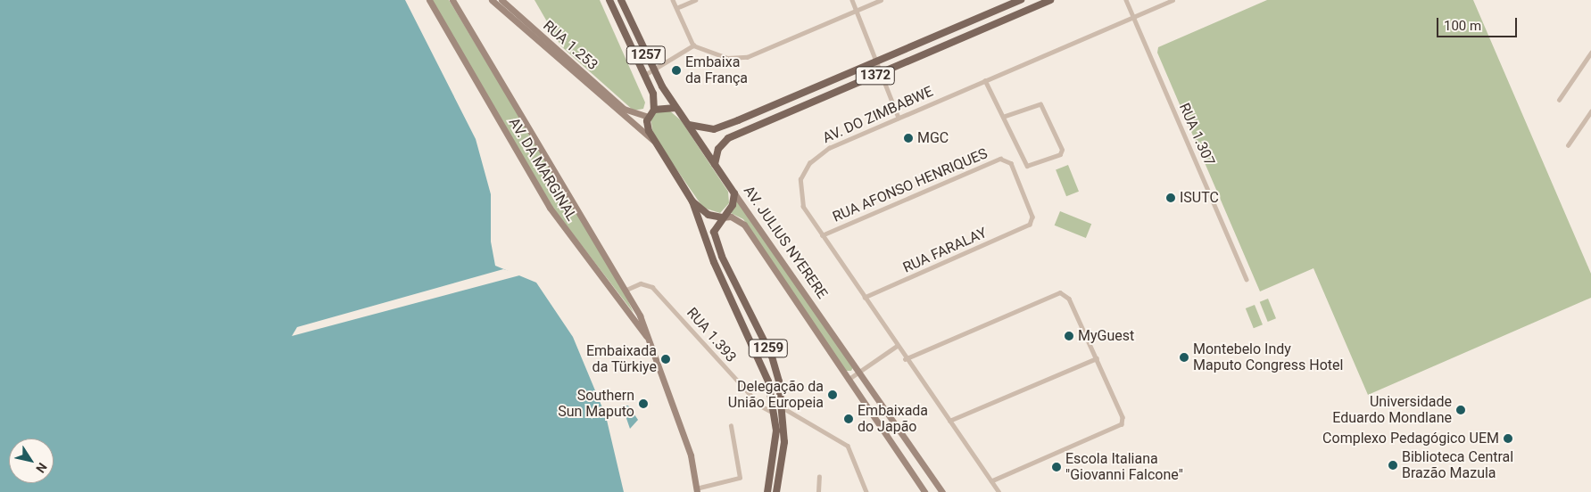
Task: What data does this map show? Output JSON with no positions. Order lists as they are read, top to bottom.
{
  "streets": {
    "main road": [
      "RUA 1.253",
      "1257",
      "1372",
      "AV. DA MARGINAL",
      "AV. JULIUS NYERERE",
      "1259"
    ],
    "street": [
      "AV. DO ZIMBABWE",
      "RUA 1.307",
      "RUA AFONSO HENRIQUES",
      "RUA FARALAY",
      "RUA 1.393"
    ]
  },
  "crossings": [
    ["1372", "AV. JULIUS NYERERE"],
    ["AV. DO ZIMBABWE", "RUA 1.307"],
    ["AV. DO ZIMBABWE", "RUA AFONSO HENRIQUES"],
    ["AV. DO ZIMBABWE", "RUA FARALAY"],
    ["AV. DA MARGINAL", "RUA 1.393"],
    ["RUA AFONSO HENRIQUES", "RUA FARALAY"],
    ["AV. JULIUS NYERERE", "1259"]
  ],
  "places": [
    "Embaixa da França",
    "MGC",
    "ISUTC",
    "MyGuest",
    "Montebelo Indy Maputo Congress Hotel",
    "Embaixada da Türkiye",
    "Delegação da União Europeia",
    "Southern Sun Maputo",
    "Universidade Eduardo Mondlane",
    "Embaixada do Japão",
    "Complexo Pedagógico UEM",
    "Biblioteca Central Brazão Mazula",
    "Escola Italiana \"Giovanni Falcone\""
  ],
  "scale_bar": "100 m",
  "north": "bottom right"
}
